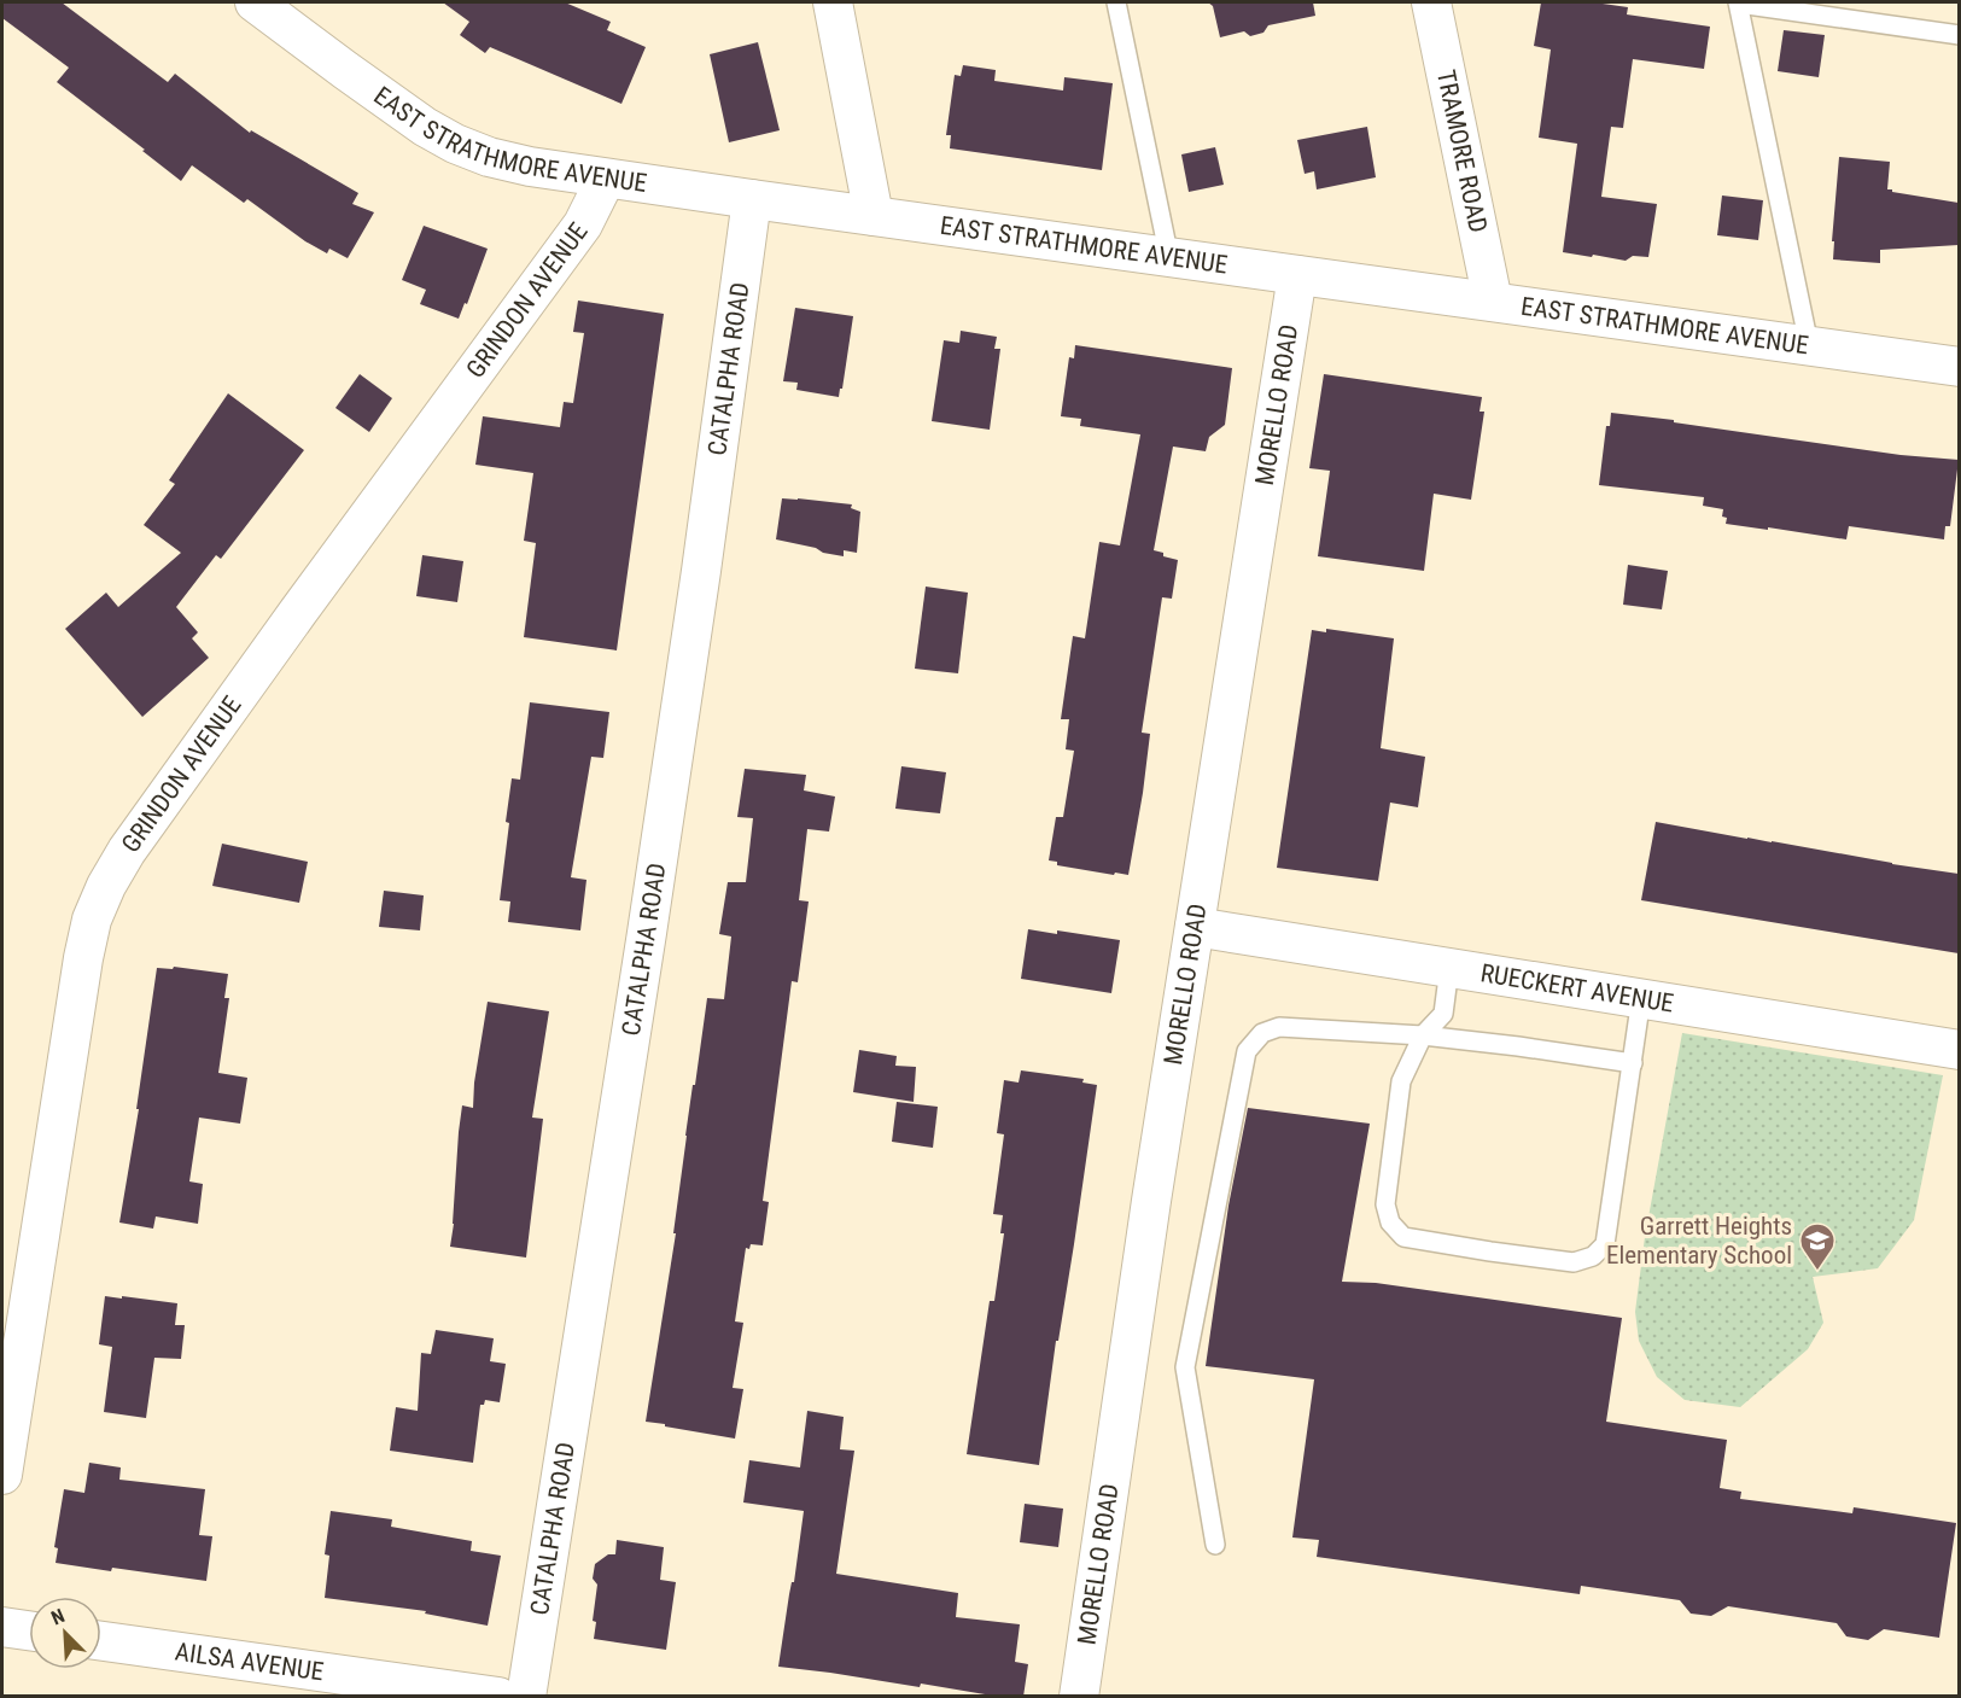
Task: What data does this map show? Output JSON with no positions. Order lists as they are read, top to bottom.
{
  "streets": {
    "street": [
      "EAST STRATHMORE AVENUE",
      "TRAMORE ROAD",
      "GRINDON AVENUE",
      "CATALPHA ROAD",
      "MORELLO ROAD",
      "RUECKERT AVENUE",
      "AILSA AVENUE"
    ]
  },
  "crossings": [
    ["EAST STRATHMORE AVENUE", "TRAMORE ROAD"],
    ["EAST STRATHMORE AVENUE", "GRINDON AVENUE"],
    ["EAST STRATHMORE AVENUE", "CATALPHA ROAD"],
    ["EAST STRATHMORE AVENUE", "MORELLO ROAD"],
    ["MORELLO ROAD", "RUECKERT AVENUE"]
  ],
  "places": {
    "school or university": ["Garrett Heights Elementary School"]
  },
  "north": "top left"
}
